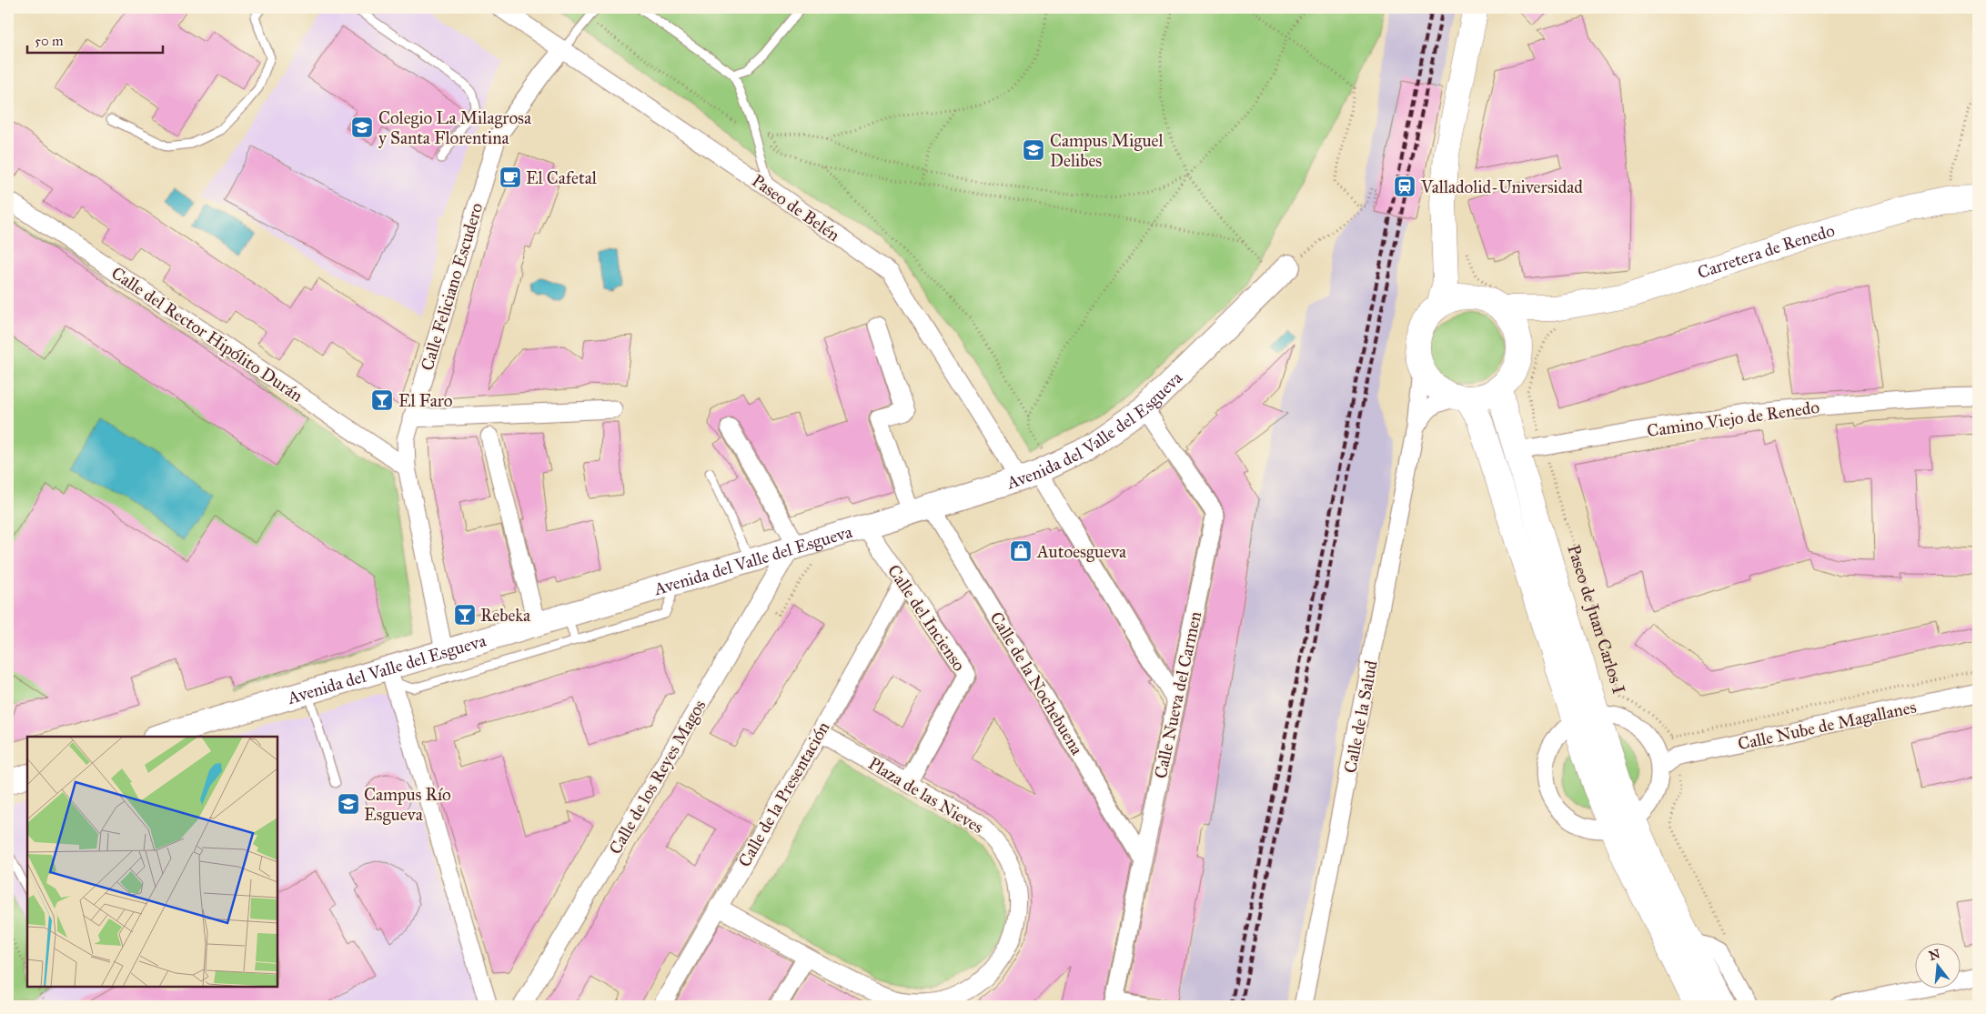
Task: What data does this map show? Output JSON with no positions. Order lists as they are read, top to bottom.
{
  "streets": {
    "main road": ["Carretera de Renedo", "Paseo de Juan Carlos I"],
    "street": [
      "Paseo de Belén",
      "Calle Feliciano Escudero",
      "Calle del Rector Hipólito Durán",
      "Camino Viejo de Renedo",
      "Avenida del Valle del Esgueva",
      "Calle del Incienso",
      "Calle de la Nochebuena",
      "Calle Nueva del Carmen",
      "Calle de la Salud",
      "Calle Nube de Magallanes",
      "Calle de los Reyes Magos",
      "Calle de la Presentación",
      "Plaza de las Nieves"
    ]
  },
  "crossings": [
    ["Paseo de Belén", "Calle Feliciano Escudero"],
    ["Paseo de Belén", "Avenida del Valle del Esgueva"],
    ["Paseo de Belén", "Calle Nueva del Carmen"],
    ["Carretera de Renedo", "Paseo de Juan Carlos I"],
    ["Carretera de Renedo", "Calle de la Salud"],
    ["Calle Feliciano Escudero", "Calle del Rector Hipólito Durán"],
    ["Calle Feliciano Escudero", "Avenida del Valle del Esgueva"],
    ["Camino Viejo de Renedo", "Paseo de Juan Carlos I"],
    ["Avenida del Valle del Esgueva", "Calle del Incienso"],
    ["Avenida del Valle del Esgueva", "Calle de la Nochebuena"],
    ["Avenida del Valle del Esgueva", "Calle Nueva del Carmen"],
    ["Avenida del Valle del Esgueva", "Calle de los Reyes Magos"],
    ["Calle del Incienso", "Calle de la Presentación"],
    ["Calle del Incienso", "Plaza de las Nieves"],
    ["Paseo de Juan Carlos I", "Calle de la Salud"],
    ["Calle de la Nochebuena", "Calle Nueva del Carmen"],
    ["Calle de la Presentación", "Plaza de las Nieves"]
  ],
  "places": {
    "school or university": ["Colegio La Milagrosa y Santa Florentina", "Campus Miguel Delibes", "Campus Río Esgueva"],
    "cafe": ["El Cafetal"],
    "station": ["Valladolid-Universidad"],
    "bar": ["El Faro", "Rebeka"],
    "shop": ["Autoesgueva"]
  },
  "scale_bar": "50 m",
  "north": "top"
}
